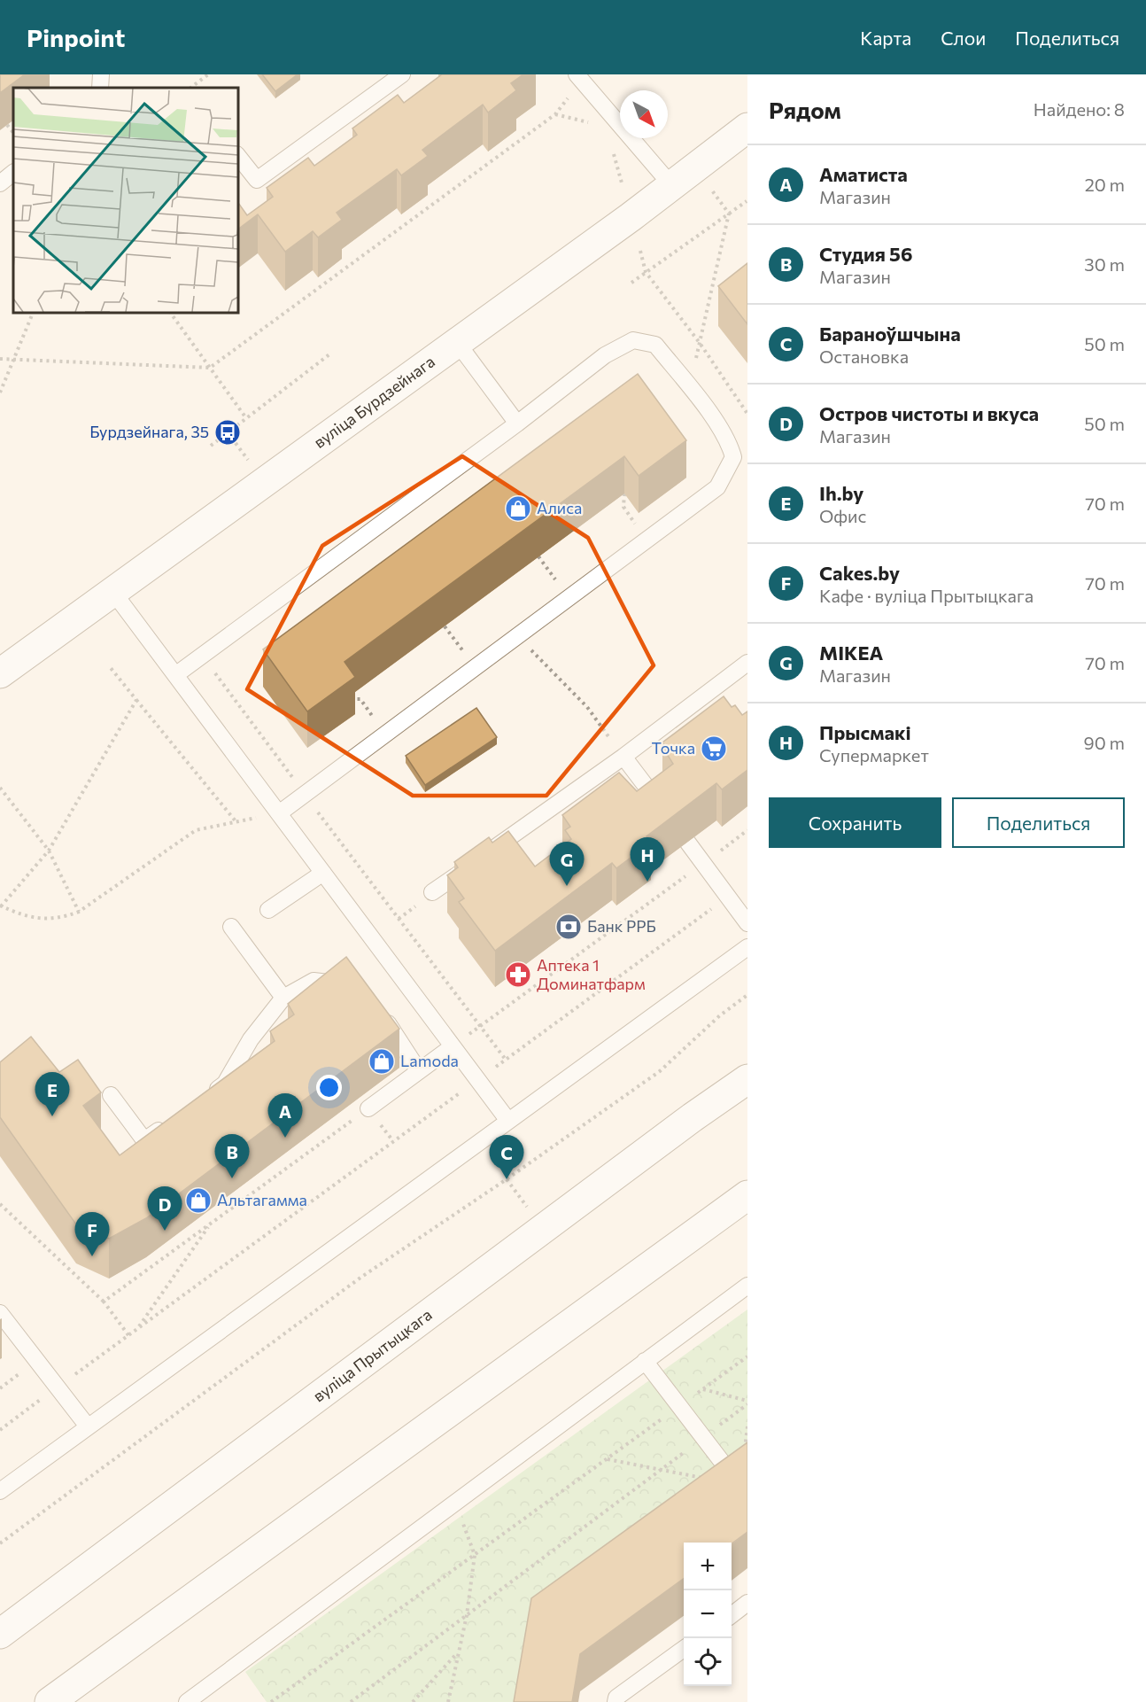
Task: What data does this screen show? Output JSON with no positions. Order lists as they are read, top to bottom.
{
  "streets": {
    "main road": ["вуліца Бурдзейнага", "вуліца Прытыцкага"]
  },
  "places": {
    "bus stop": ["Бурдзейнага, 35"],
    "shop": ["Алиса", "Lamoda", "Альтагамма"],
    "supermarket": ["Точка"],
    "bank": ["Банк РРБ"],
    "pharmacy": ["Аптека 1 Доминатфарм"]
  },
  "north": "bottom right",
  "page": {
    "header": "Pinpoint",
    "nav": ["Карта", "Слои", "Поделиться"],
    "heading": ["Рядом", "Найдено: 8"],
    "list": [
      {
        "mark": "A",
        "name": "Аматиста",
        "note": "Магазин",
        "value": "20 m"
      },
      {
        "mark": "B",
        "name": "Студия 56",
        "note": "Магазин",
        "value": "30 m"
      },
      {
        "mark": "C",
        "name": "Бараноўшчына",
        "note": "Остановка",
        "value": "50 m"
      },
      {
        "mark": "D",
        "name": "Остров чистоты и вкуса",
        "note": "Магазин",
        "value": "50 m"
      },
      {
        "mark": "E",
        "name": "Ih.by",
        "note": "Офис",
        "value": "70 m"
      },
      {
        "mark": "F",
        "name": "Cakes.by",
        "note": "Кафе · вуліца Прытыцкага",
        "value": "70 m"
      },
      {
        "mark": "G",
        "name": "MIKEA",
        "note": "Магазин",
        "value": "70 m"
      },
      {
        "mark": "H",
        "name": "Прысмакі",
        "note": "Супермаркет",
        "value": "90 m"
      }
    ],
    "buttons": ["Сохранить", "Поделиться"],
    "pins": [
      "H",
      "G",
      "E",
      "A",
      "B",
      "C",
      "D",
      "F"
    ],
    "map_buttons": ["+", "−"]
  }
}
